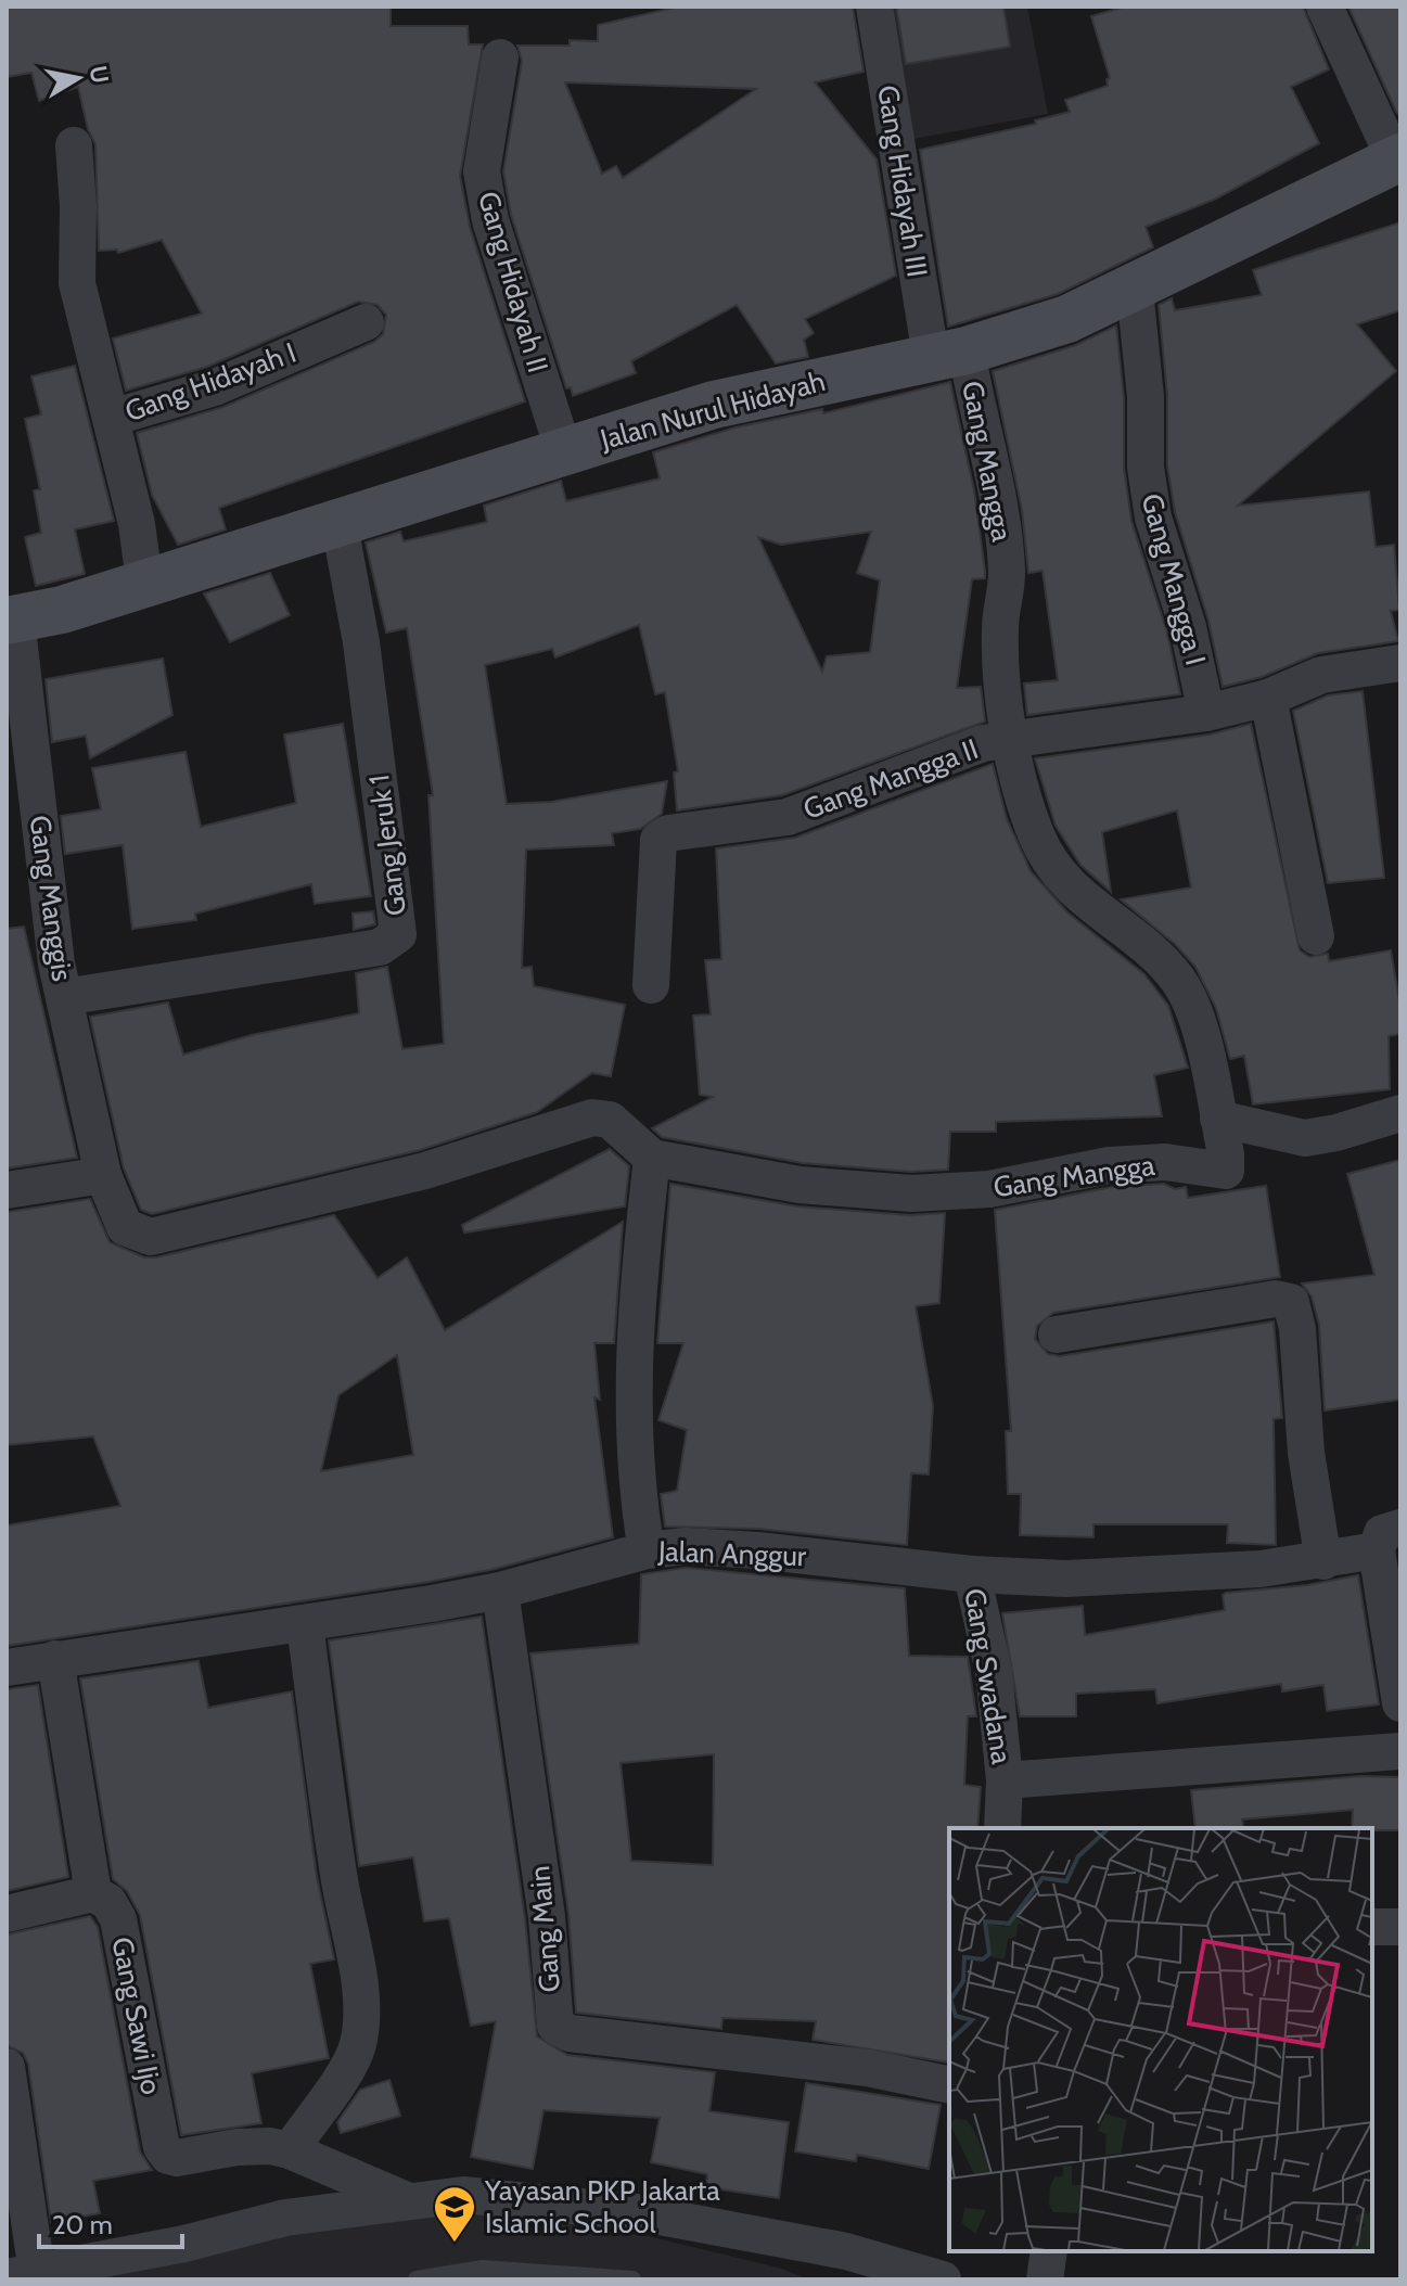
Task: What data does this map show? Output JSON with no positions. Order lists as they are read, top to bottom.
{
  "streets": {
    "street": [
      "Gang Hidayah III",
      "Gang Hidayah II",
      "Gang Hidayah I",
      "Jalan Nurul Hidayah",
      "Gang Mangga",
      "Gang Mangga I",
      "Gang Mangga II",
      "Gang Jeruk 1",
      "Gang Manggis",
      "Jalan Anggur",
      "Gang Swadana",
      "Gang Main",
      "Gang Sawi Ijo"
    ]
  },
  "crossings": [
    ["Gang Hidayah III", "Jalan Nurul Hidayah"],
    ["Gang Hidayah III", "Gang Mangga"],
    ["Gang Hidayah II", "Jalan Nurul Hidayah"],
    ["Gang Hidayah I", "Jalan Nurul Hidayah"],
    ["Jalan Nurul Hidayah", "Gang Mangga"],
    ["Jalan Nurul Hidayah", "Gang Mangga I"],
    ["Jalan Nurul Hidayah", "Gang Jeruk 1"],
    ["Jalan Nurul Hidayah", "Gang Manggis"],
    ["Gang Mangga", "Gang Mangga II"],
    ["Gang Mangga", "Gang Manggis"],
    ["Gang Mangga I", "Gang Mangga II"],
    ["Gang Jeruk 1", "Gang Manggis"],
    ["Jalan Anggur", "Gang Swadana"],
    ["Jalan Anggur", "Gang Main"]
  ],
  "places": {
    "school or university": ["Yayasan PKP Jakarta Islamic School"]
  },
  "scale_bar": "20 m",
  "north": "right"
}
